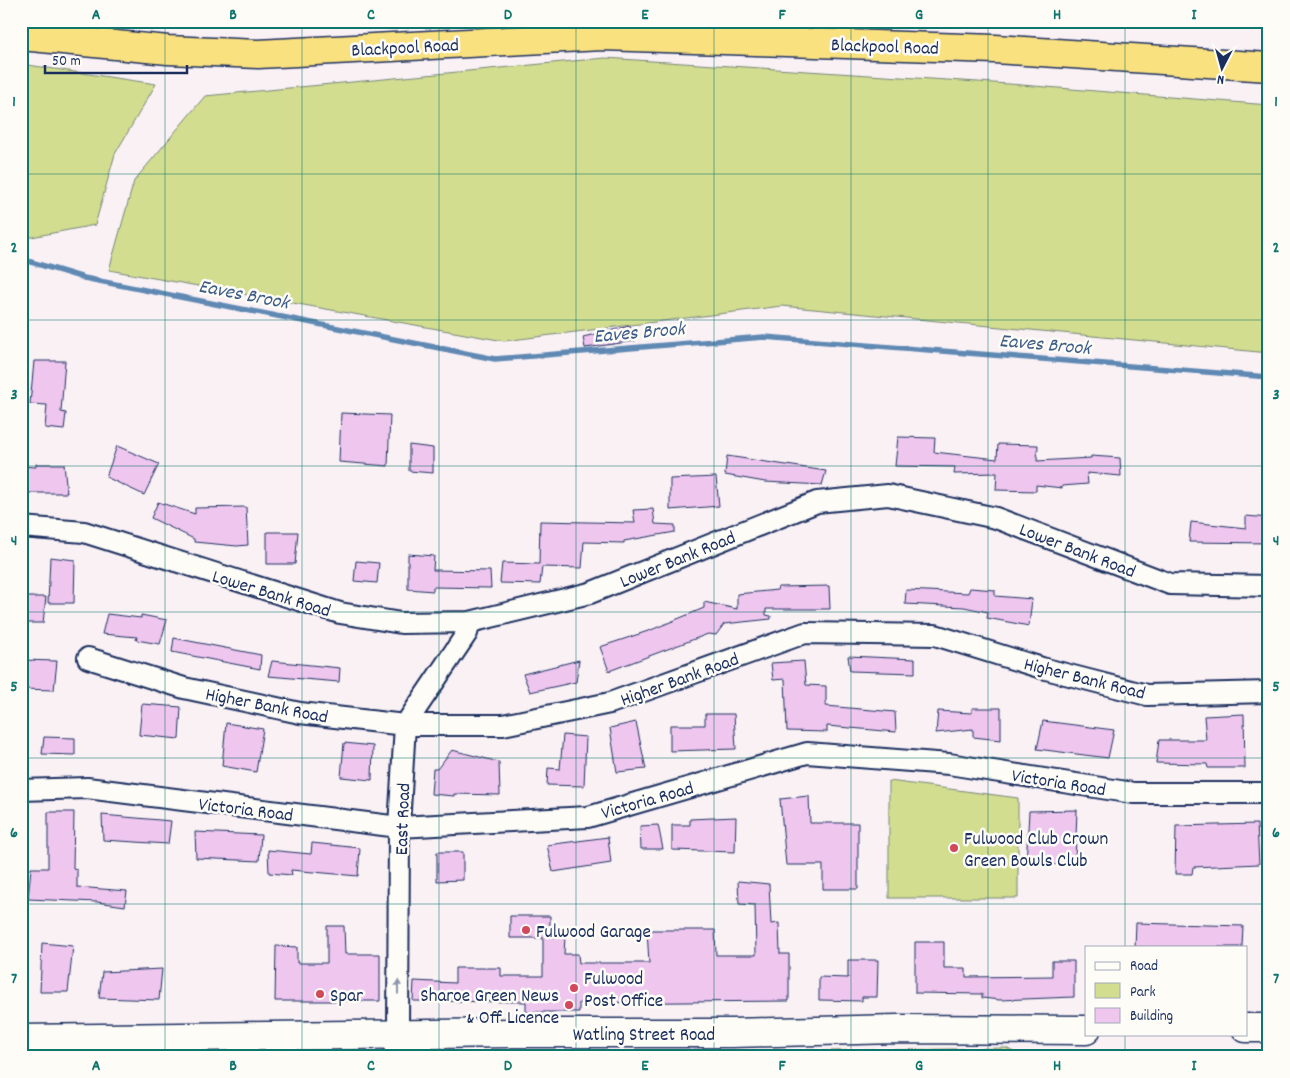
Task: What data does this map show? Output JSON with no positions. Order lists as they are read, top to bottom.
{
  "streets": {
    "highway": ["Blackpool Road"],
    "main road": ["Watling Street Road"],
    "street": [
      "Lower Bank Road",
      "Higher Bank Road",
      "Victoria Road",
      "East Road"
    ]
  },
  "crossings": [
    ["Higher Bank Road", "East Road"],
    ["Victoria Road", "East Road"],
    ["East Road", "Watling Street Road"]
  ],
  "one_way": ["East Road"],
  "water": ["Eaves Brook"],
  "places": [
    "Fulwood Club Crown Green Bowls Club",
    "Fulwood Garage",
    "Fulwood Post Office",
    "Spar",
    "Sharoe Green News & Off Licence"
  ],
  "legend": ["Road", "Park", "Building"],
  "scale_bar": "50 m",
  "north": "bottom",
  "grid": {
    "columns": [
      "A",
      "B",
      "C",
      "D",
      "E",
      "F",
      "G",
      "H",
      "I"
    ],
    "rows": [
      "1",
      "2",
      "3",
      "4",
      "5",
      "6",
      "7"
    ]
  }
}
